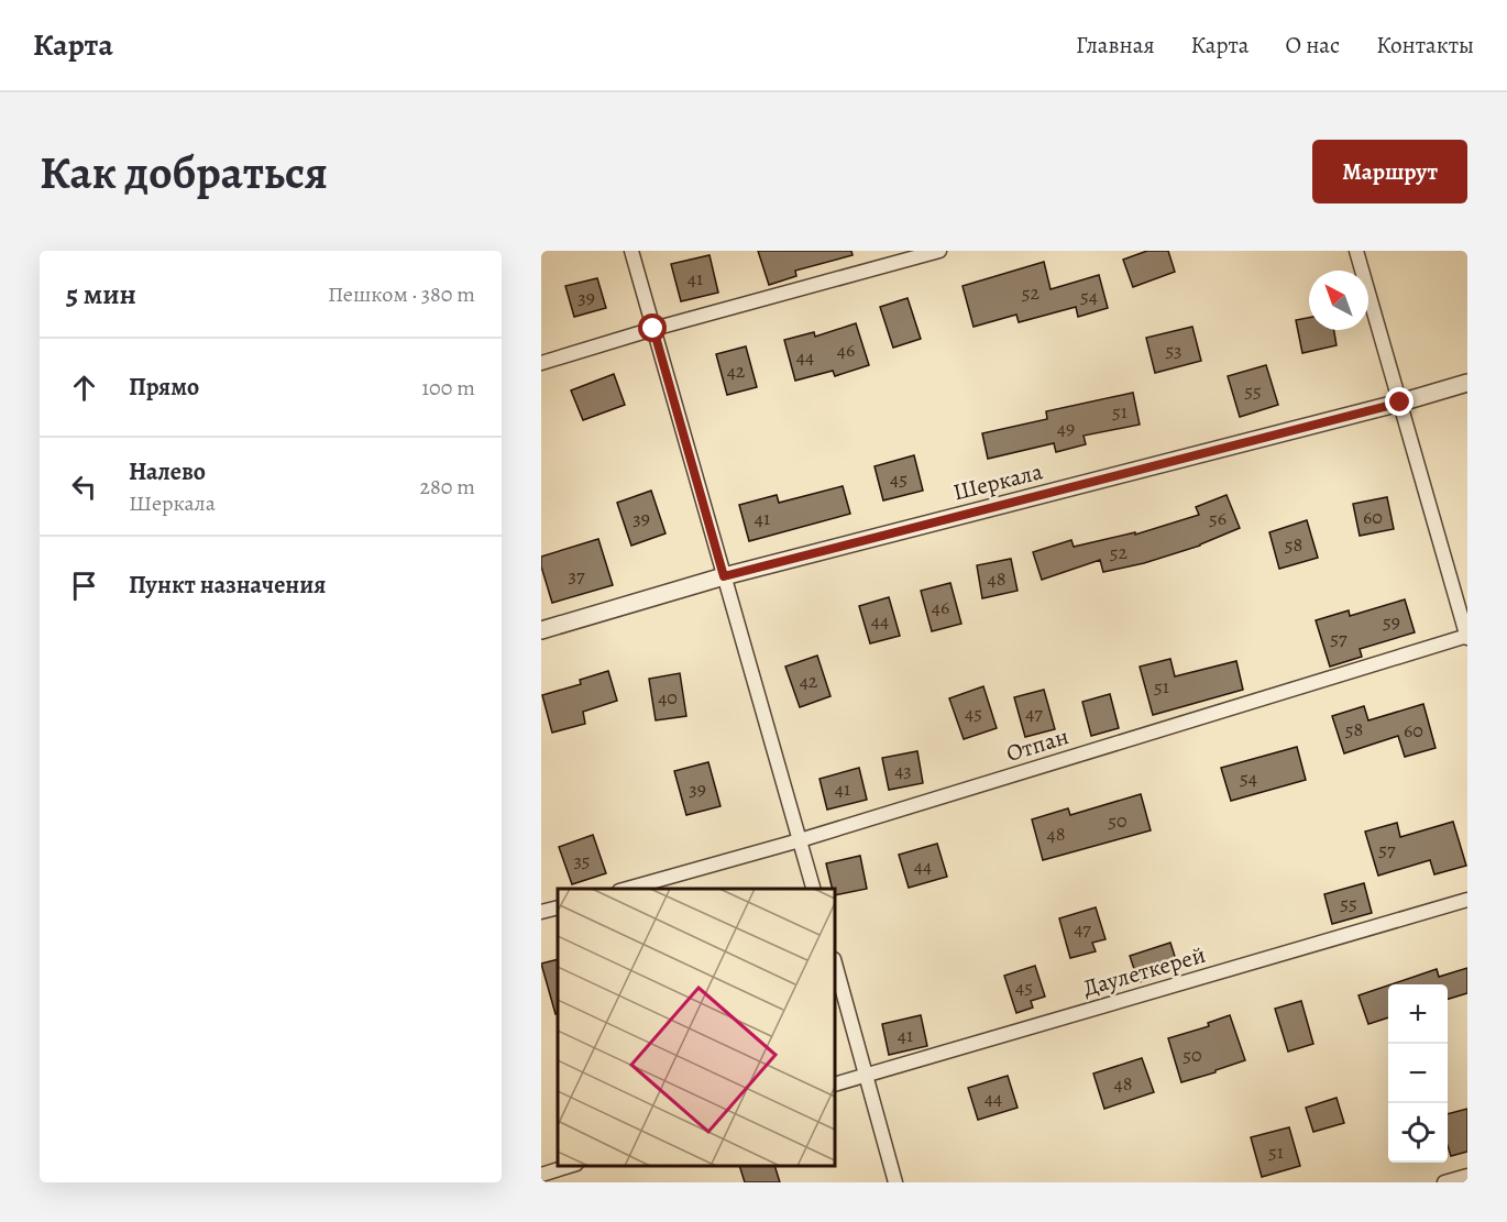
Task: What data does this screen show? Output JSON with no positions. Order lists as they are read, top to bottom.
{
  "streets": {
    "street": ["Шеркала", "Отпан", "Даулеткерей"]
  },
  "house_numbers": [
    "41",
    "52",
    "54",
    "39",
    "46",
    "53",
    "44",
    "42",
    "55",
    "51",
    "49",
    "45",
    "60",
    "39",
    "41",
    "56",
    "58",
    "52",
    "37",
    "48",
    "46",
    "44",
    "59",
    "57",
    "42",
    "51",
    "40",
    "45",
    "47",
    "58",
    "60",
    "43",
    "54",
    "39",
    "41",
    "50",
    "48",
    "57",
    "35",
    "44",
    "55",
    "47",
    "45",
    "41",
    "50",
    "48",
    "44",
    "51"
  ],
  "north": "top left",
  "page": {
    "header": "Карта",
    "nav": [
      "Главная",
      "Карта",
      "О нас",
      "Контакты"
    ],
    "buttons": "Маршрут",
    "title": "Как добраться",
    "heading": ["5 мин", "Пешком · 380 m"],
    "list": [
      ["Прямо", "100 m"],
      ["Налево", "Шеркала", "280 m"],
      "Пункт назначения"
    ],
    "map_buttons": ["+", "−"]
  }
}
